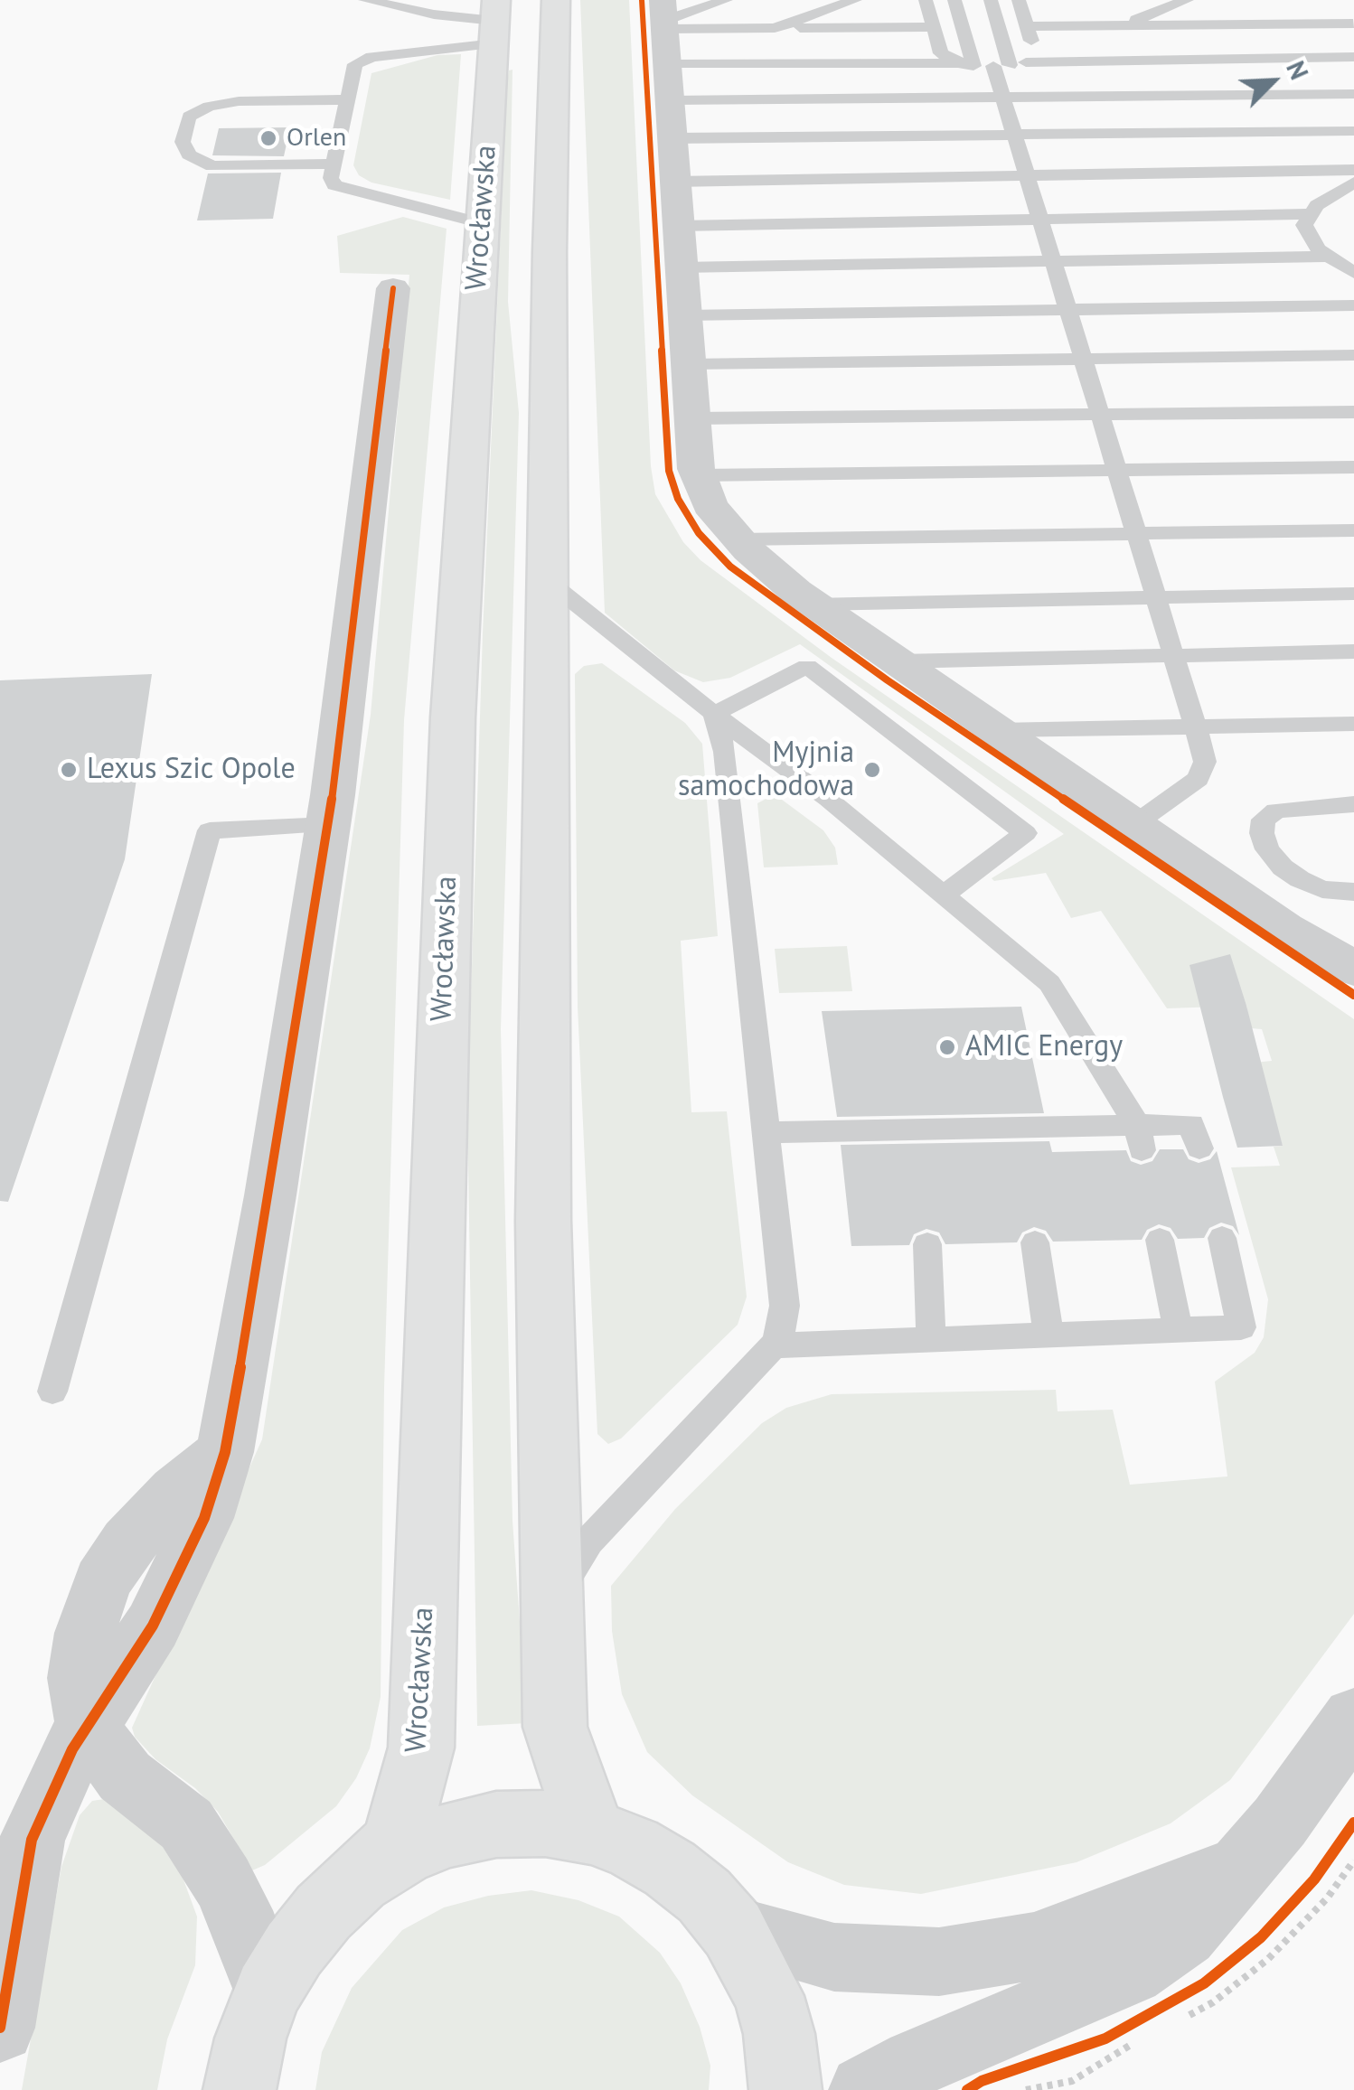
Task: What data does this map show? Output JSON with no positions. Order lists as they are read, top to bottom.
{
  "streets": {
    "main road": ["Wrocławska"]
  },
  "places": [
    "Orlen",
    "Lexus Szic Opole",
    "Myjnia samochodowa",
    "AMIC Energy"
  ],
  "north": "top right"
}
